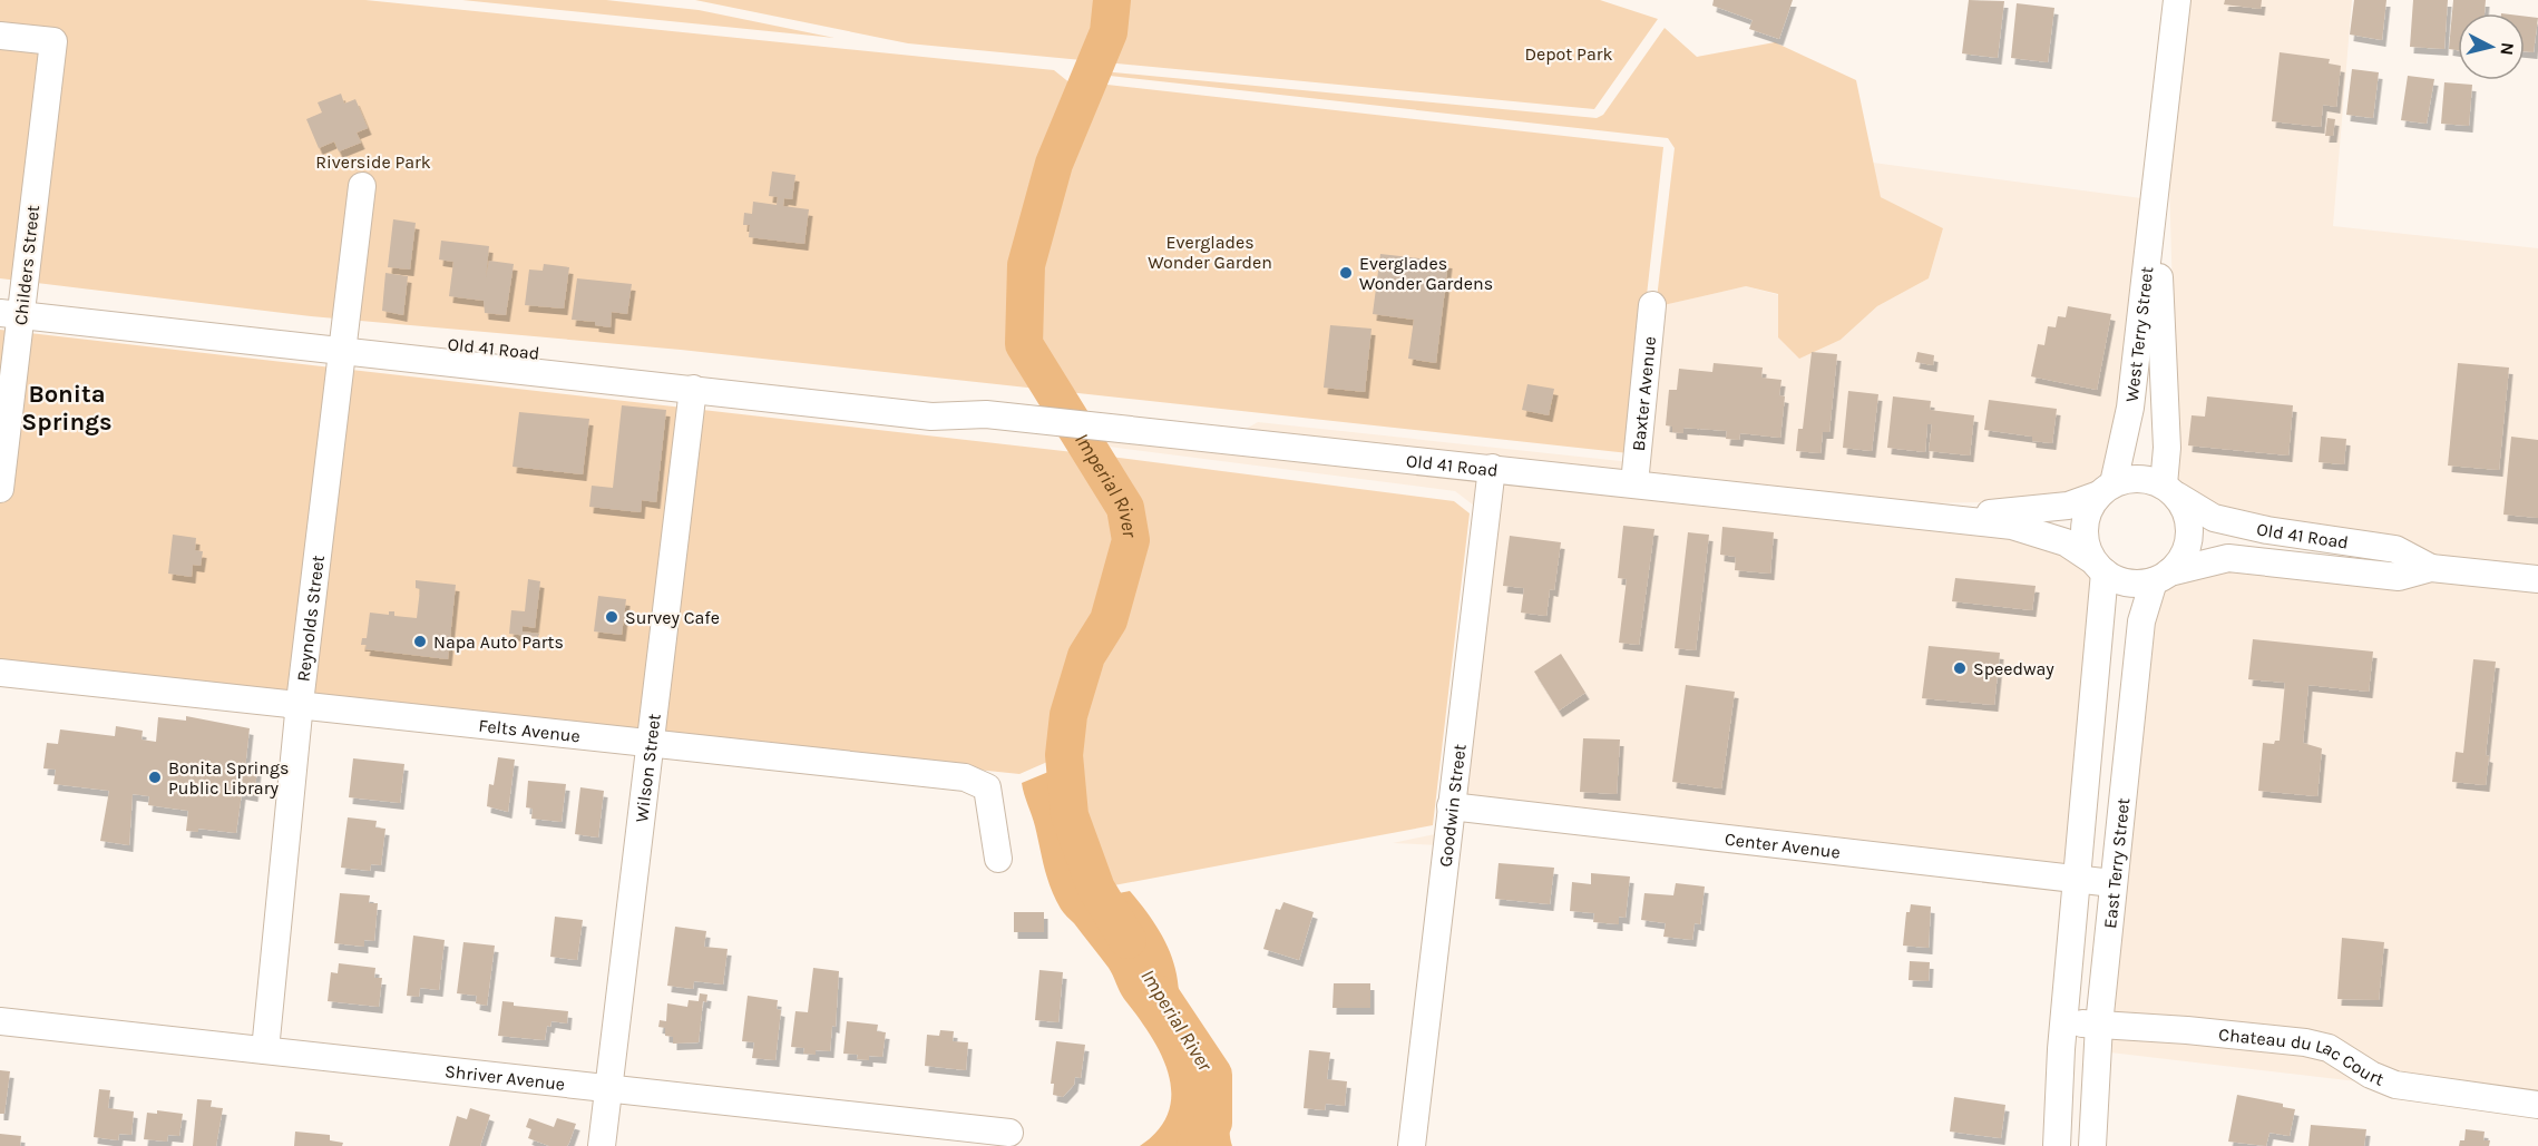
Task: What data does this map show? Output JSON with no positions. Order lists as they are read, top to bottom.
{
  "streets": {
    "street": [
      "Childers Street",
      "West Terry Street",
      "Old 41 Road",
      "Baxter Avenue",
      "Reynolds Street",
      "Felts Avenue",
      "Wilson Street",
      "Goodwin Street",
      "Center Avenue",
      "East Terry Street",
      "Chateau du Lac Court",
      "Shriver Avenue"
    ]
  },
  "crossings": [
    ["Childers Street", "Old 41 Road"],
    ["West Terry Street", "Old 41 Road"],
    ["West Terry Street", "East Terry Street"],
    ["Old 41 Road", "Baxter Avenue"],
    ["Old 41 Road", "Reynolds Street"],
    ["Old 41 Road", "Wilson Street"],
    ["Old 41 Road", "Goodwin Street"],
    ["Old 41 Road", "East Terry Street"],
    ["Reynolds Street", "Felts Avenue"],
    ["Reynolds Street", "Shriver Avenue"],
    ["Felts Avenue", "Wilson Street"],
    ["Wilson Street", "Shriver Avenue"],
    ["Goodwin Street", "Center Avenue"],
    ["Center Avenue", "East Terry Street"],
    ["East Terry Street", "Chateau du Lac Court"]
  ],
  "districts": ["Bonita Springs"],
  "water": ["Imperial River"],
  "parks": ["Depot Park", "Riverside Park", "Everglades Wonder Garden"],
  "places": [
    "Everglades Wonder Gardens",
    "Survey Cafe",
    "Napa Auto Parts",
    "Speedway",
    "Bonita Springs Public Library"
  ],
  "north": "right"
}
